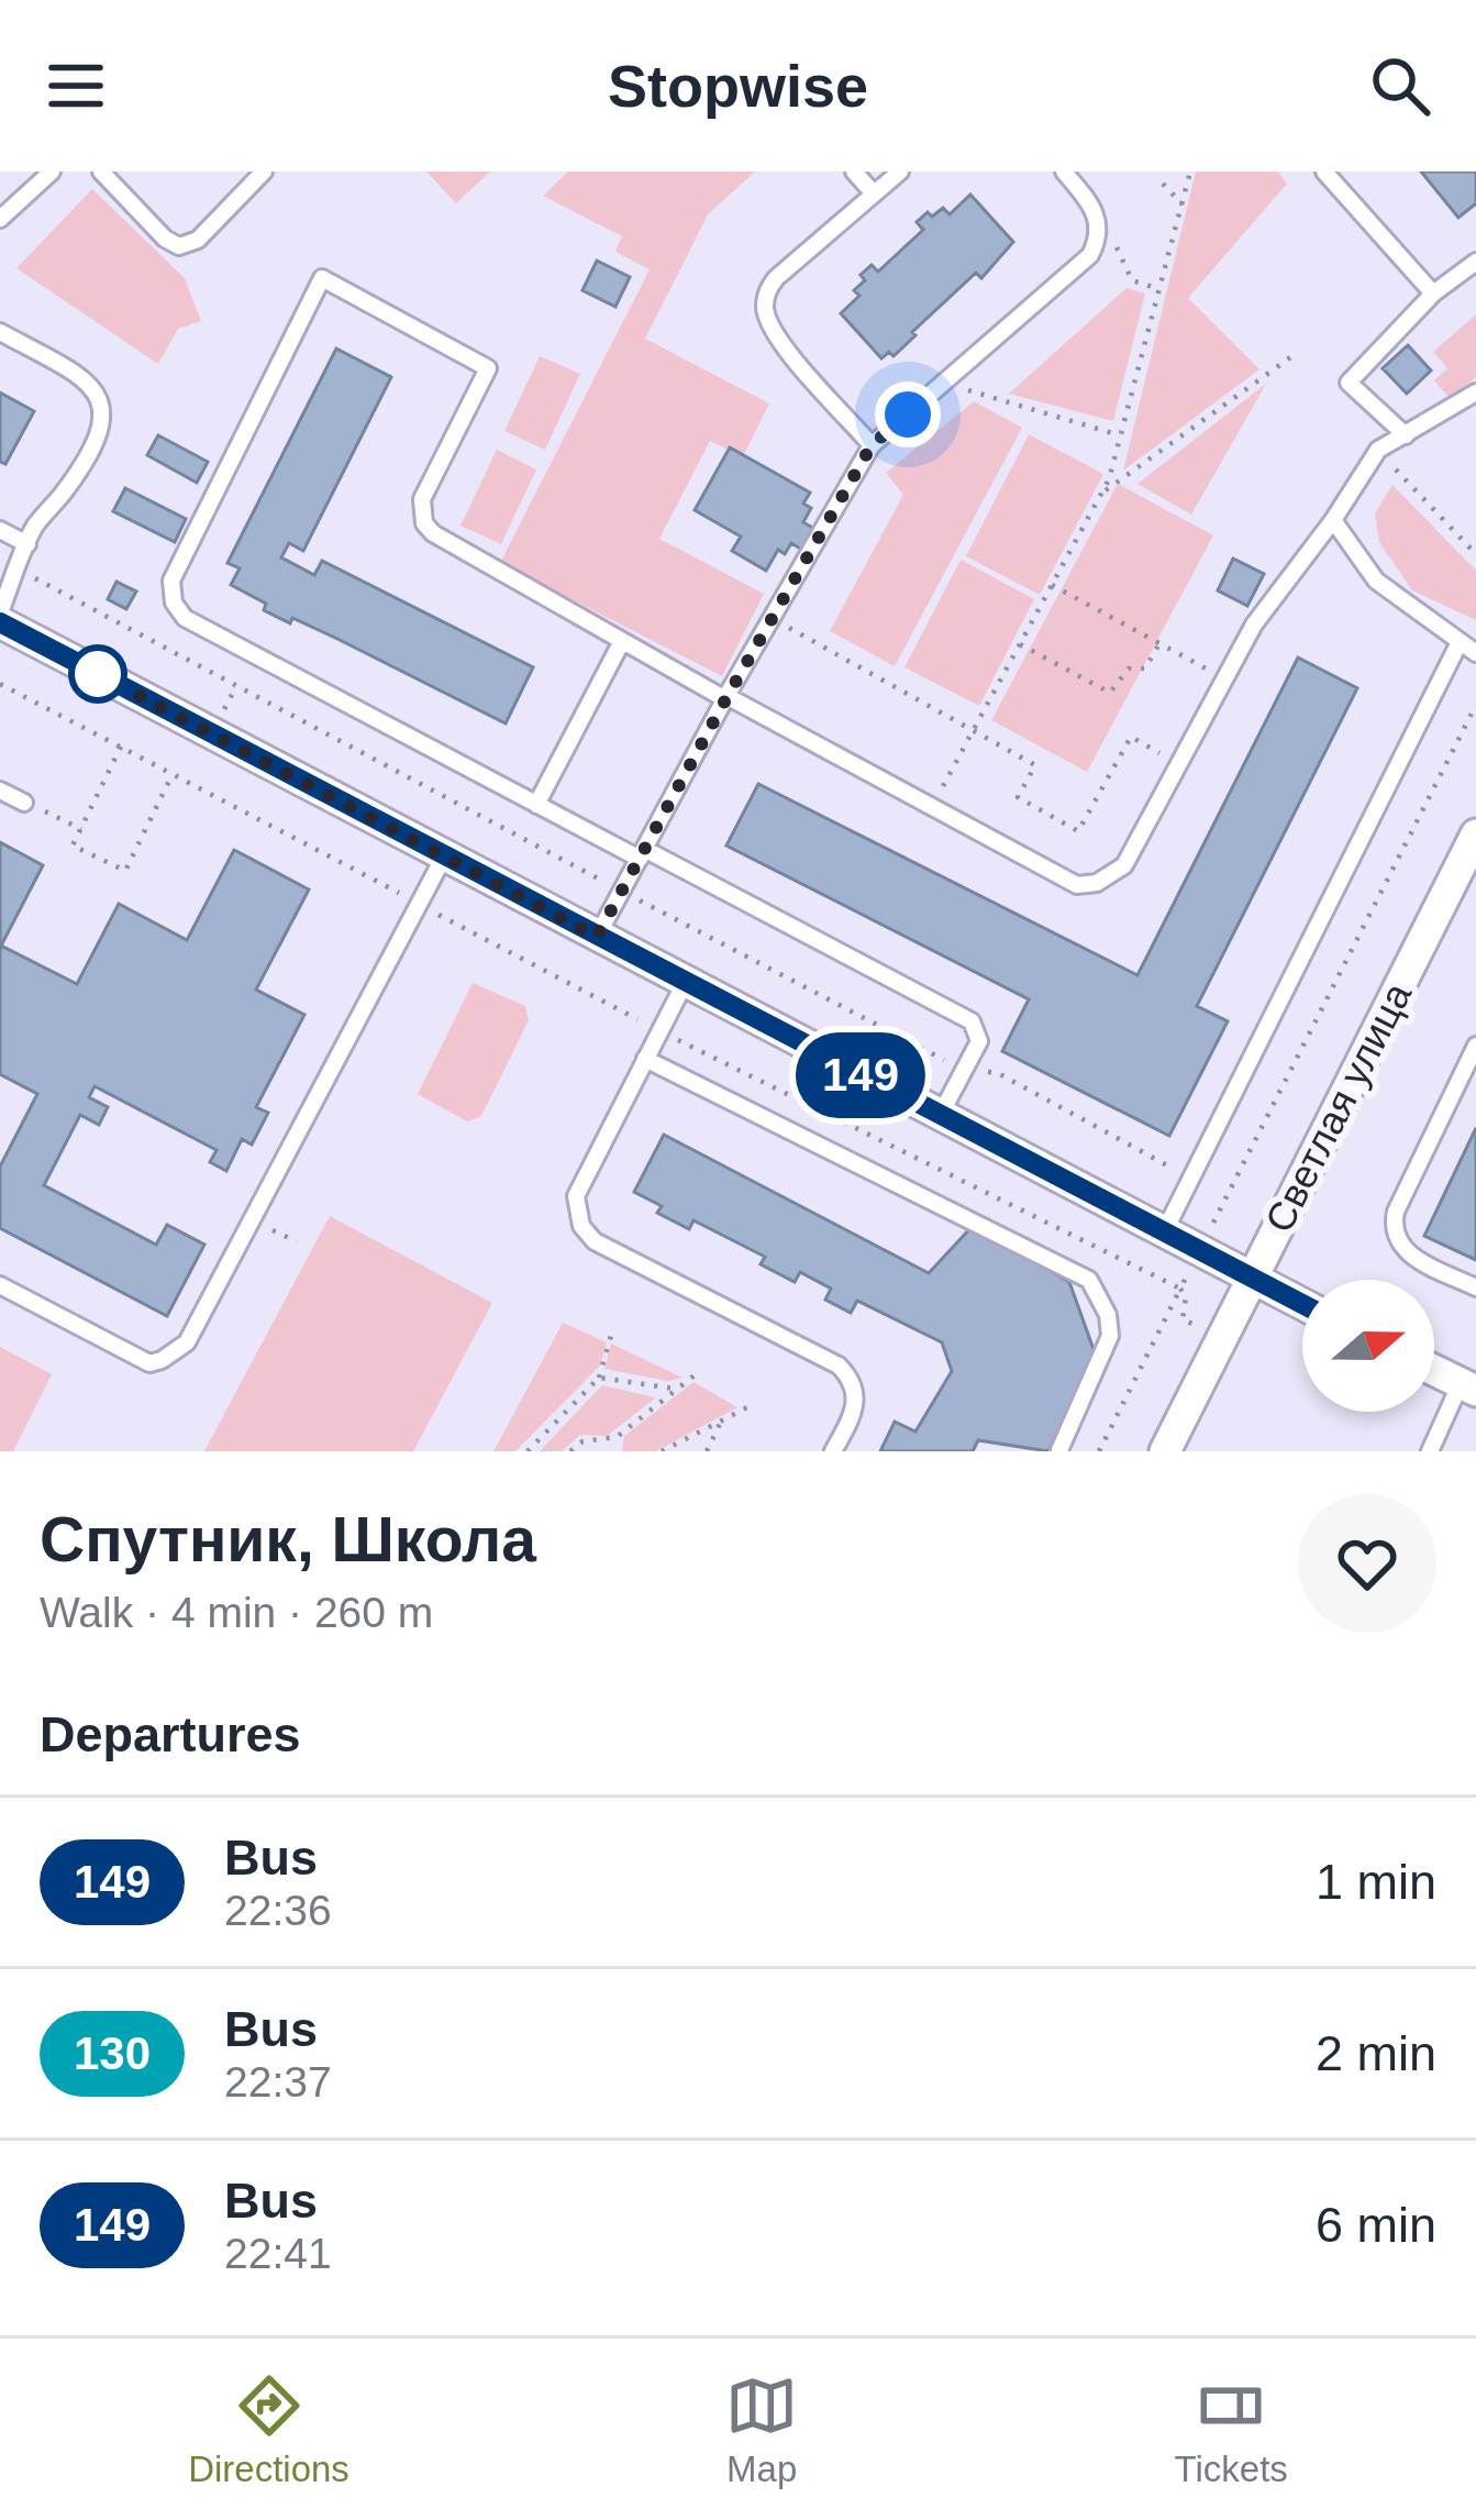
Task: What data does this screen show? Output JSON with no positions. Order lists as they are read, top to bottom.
{
  "streets": {
    "street": ["Светлая улица"]
  },
  "lines": ["bus line 149"],
  "north": "right",
  "page": {
    "header": "Stopwise",
    "on_map": "149",
    "heading": [
      ["Спутник, Школа", "Walk · 4 min · 260 m"],
      "Departures"
    ],
    "list": [
      {
        "mark": "149",
        "name": "Bus",
        "note": "22:36",
        "value": "1 min"
      },
      {
        "mark": "130",
        "name": "Bus",
        "note": "22:37",
        "value": "2 min"
      },
      {
        "mark": "149",
        "name": "Bus",
        "note": "22:41",
        "value": "6 min"
      }
    ],
    "tabs": ["Directions", "Map", "Tickets"]
  }
}
